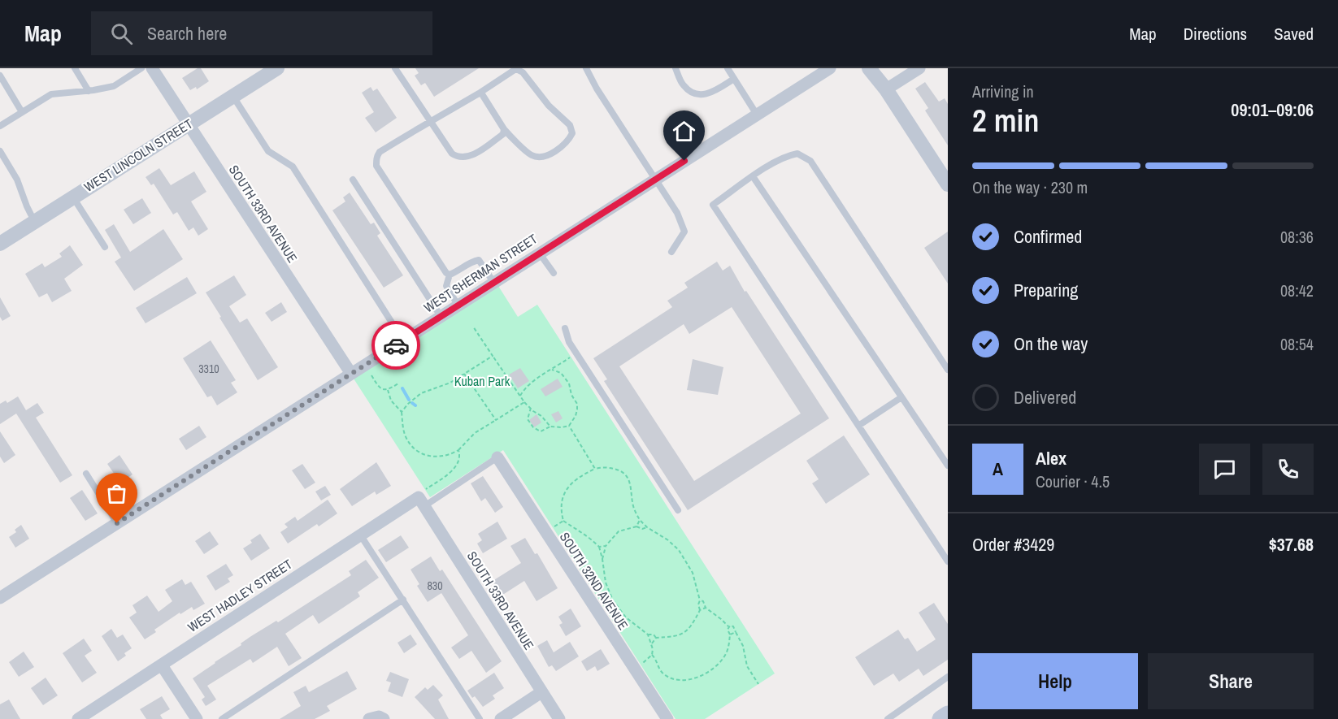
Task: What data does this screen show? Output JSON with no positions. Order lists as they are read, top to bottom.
{
  "streets": {
    "street": [
      "WEST LINCOLN STREET",
      "SOUTH 33RD AVENUE",
      "WEST SHERMAN STREET",
      "SOUTH 32ND AVENUE",
      "WEST HADLEY STREET"
    ]
  },
  "crossings": [
    ["WEST LINCOLN STREET", "SOUTH 33RD AVENUE"],
    ["SOUTH 33RD AVENUE", "WEST SHERMAN STREET"],
    ["SOUTH 33RD AVENUE", "WEST HADLEY STREET"]
  ],
  "parks": ["Kuban Park"],
  "house_numbers": ["3310", "830"],
  "page": {
    "header": "Map",
    "search": "Search here",
    "nav": ["Map", "Directions", "Saved"],
    "heading": ["2 min", "Arriving in", "09:01–09:06"],
    "panel": [
      "Alex",
      "Courier · 4.5",
      "Order #3429",
      "$37.68"
    ],
    "bar": "On the way · 230 m",
    "list": [
      ["Confirmed", "08:36"],
      ["Preparing", "08:42"],
      ["On the way", "08:54"],
      "Delivered"
    ],
    "round": "A",
    "buttons": ["Help", "Share"]
  }
}
